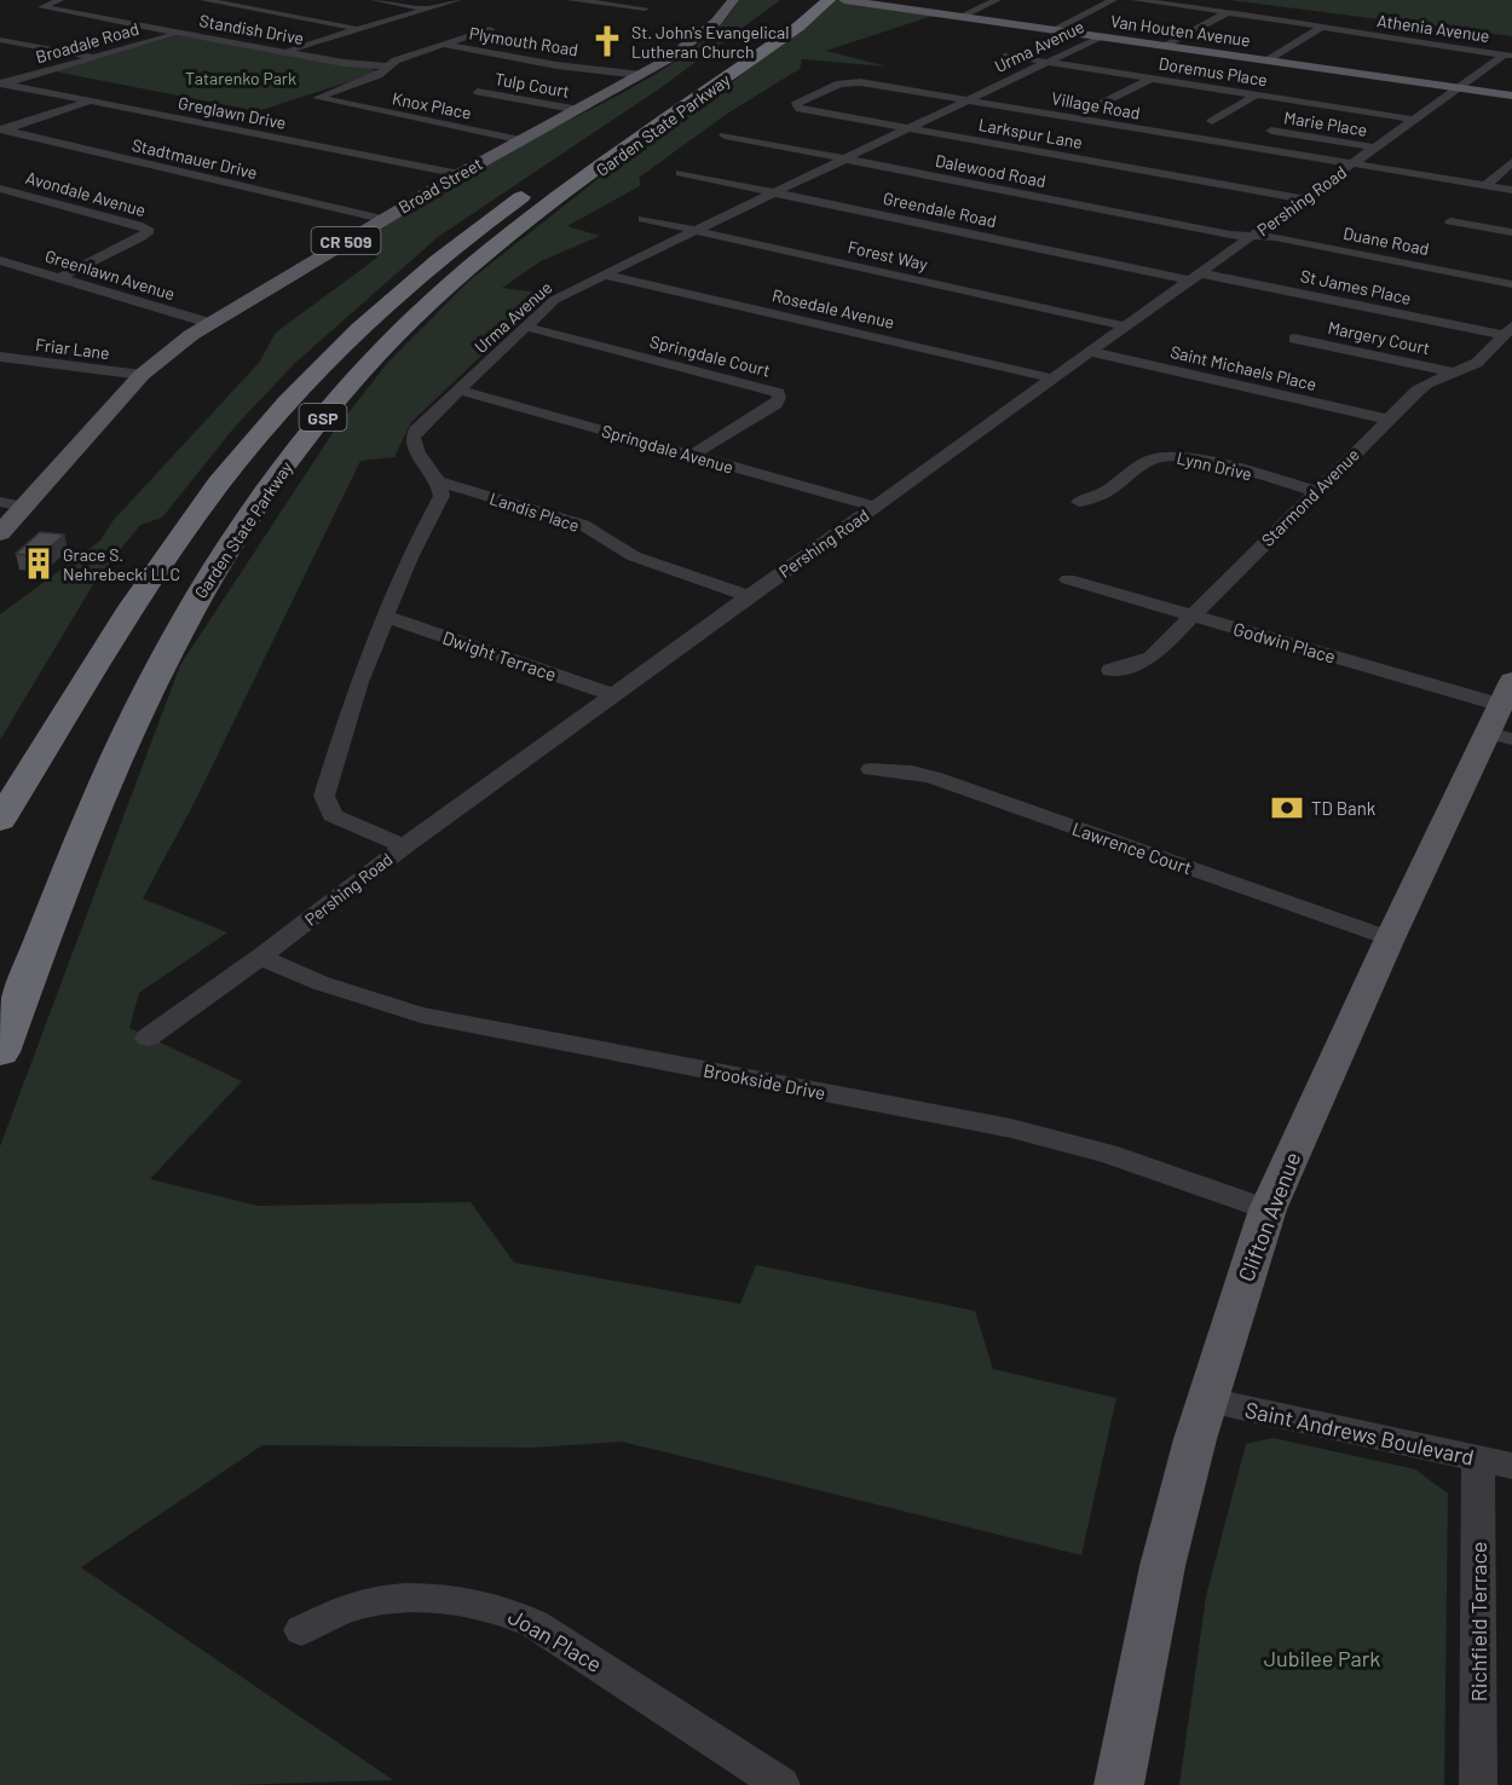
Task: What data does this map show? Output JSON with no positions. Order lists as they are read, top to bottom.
{
  "streets": {
    "highway": ["Garden State Parkway", "GSP"],
    "main road": [
      "Van Houten Avenue",
      "Broad Street",
      "CR 509",
      "Clifton Avenue"
    ],
    "street": [
      "Athenia Avenue",
      "Standish Drive",
      "Plymouth Road",
      "Broadale Road",
      "Urma Avenue",
      "Doremus Place",
      "Tulp Court",
      "Knox Place",
      "Village Road",
      "Greglawn Drive",
      "Marie Place",
      "Larkspur Lane",
      "Stadtmauer Drive",
      "Dalewood Road",
      "Avondale Avenue",
      "Pershing Road",
      "Greendale Road",
      "Duane Road",
      "Forest Way",
      "Greenlawn Avenue",
      "St James Place",
      "Rosedale Avenue",
      "Margery Court",
      "Friar Lane",
      "Springdale Court",
      "Saint Michaels Place",
      "Springdale Avenue",
      "Lynn Drive",
      "Starmond Avenue",
      "Landis Place",
      "Godwin Place",
      "Dwight Terrace",
      "Lawrence Court",
      "Brookside Drive",
      "Saint Andrews Boulevard",
      "Richfield Terrace",
      "Joan Place"
    ]
  },
  "crossings": [
    ["Athenia Avenue", "Pershing Road"],
    ["Standish Drive", "Broadale Road"],
    ["Standish Drive", "Knox Place"],
    ["Van Houten Avenue", "Urma Avenue"],
    ["Van Houten Avenue", "Garden State Parkway"],
    ["Van Houten Avenue", "Pershing Road"],
    ["Plymouth Road", "Broad Street"],
    ["Broadale Road", "Greglawn Drive"],
    ["Urma Avenue", "Doremus Place"],
    ["Urma Avenue", "Village Road"],
    ["Urma Avenue", "Larkspur Lane"],
    ["Urma Avenue", "Dalewood Road"],
    ["Urma Avenue", "Greendale Road"],
    ["Urma Avenue", "Forest Way"],
    ["Urma Avenue", "Rosedale Avenue"],
    ["Urma Avenue", "Springdale Court"],
    ["Urma Avenue", "Springdale Avenue"],
    ["Urma Avenue", "Landis Place"],
    ["Doremus Place", "Pershing Road"],
    ["Tulp Court", "Broad Street"],
    ["Knox Place", "Broad Street"],
    ["Village Road", "Larkspur Lane"],
    ["Village Road", "Pershing Road"],
    ["Greglawn Drive", "Broad Street"],
    ["Marie Place", "Pershing Road"],
    ["Larkspur Lane", "Pershing Road"],
    ["Stadtmauer Drive", "Broad Street"],
    ["Dalewood Road", "Pershing Road"],
    ["Dalewood Road", "Duane Road"],
    ["Broad Street", "Greenlawn Avenue"],
    ["Broad Street", "Friar Lane"],
    ["Avondale Avenue", "Greenlawn Avenue"],
    ["Pershing Road", "Greendale Road"],
    ["Pershing Road", "Duane Road"],
    ["Pershing Road", "Forest Way"],
    ["Pershing Road", "St James Place"],
    ["Pershing Road", "Rosedale Avenue"],
    ["Pershing Road", "Saint Michaels Place"],
    ["Pershing Road", "Springdale Avenue"],
    ["Pershing Road", "Landis Place"],
    ["Pershing Road", "Dwight Terrace"],
    ["Pershing Road", "Brookside Drive"],
    ["Greendale Road", "St James Place"],
    ["St James Place", "Starmond Avenue"],
    ["Margery Court", "Starmond Avenue"],
    ["Springdale Court", "Springdale Avenue"],
    ["Saint Michaels Place", "Starmond Avenue"],
    ["Lynn Drive", "Starmond Avenue"],
    ["Starmond Avenue", "Godwin Place"],
    ["Godwin Place", "Clifton Avenue"],
    ["Lawrence Court", "Clifton Avenue"],
    ["Brookside Drive", "Clifton Avenue"],
    ["Clifton Avenue", "Saint Andrews Boulevard"],
    ["Saint Andrews Boulevard", "Richfield Terrace"]
  ],
  "parks": ["Tatarenko Park", "Jubilee Park"],
  "places": {
    "church": ["St. John's Evangelical Lutheran Church"],
    "building": ["Grace S. Nehrebecki LLC"],
    "bank": ["TD Bank"]
  }
}
